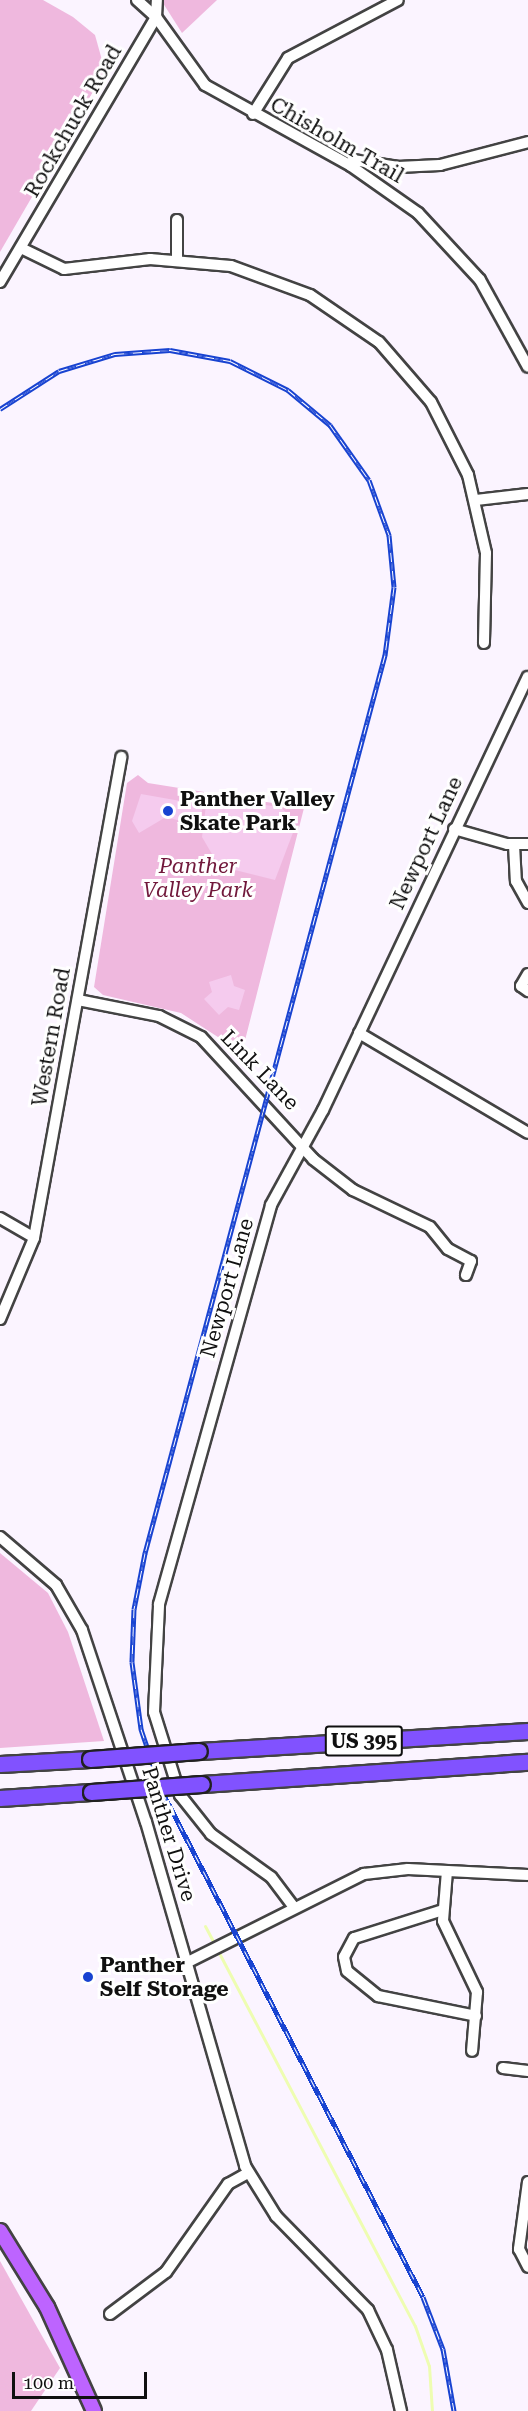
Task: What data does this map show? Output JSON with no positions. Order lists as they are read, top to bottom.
{
  "streets": {
    "highway": ["US 395"],
    "street": [
      "Rockchuck Road",
      "Chisholm Trail",
      "Newport Lane",
      "Western Road",
      "Link Lane",
      "Panther Drive"
    ]
  },
  "crossings": [
    ["Rockchuck Road", "Chisholm Trail"],
    ["Newport Lane", "Link Lane"],
    ["Western Road", "Link Lane"]
  ],
  "parks": ["Panther Valley Park"],
  "places": ["Panther Valley Skate Park", "Panther Self Storage"],
  "scale_bar": "100 m"
}
